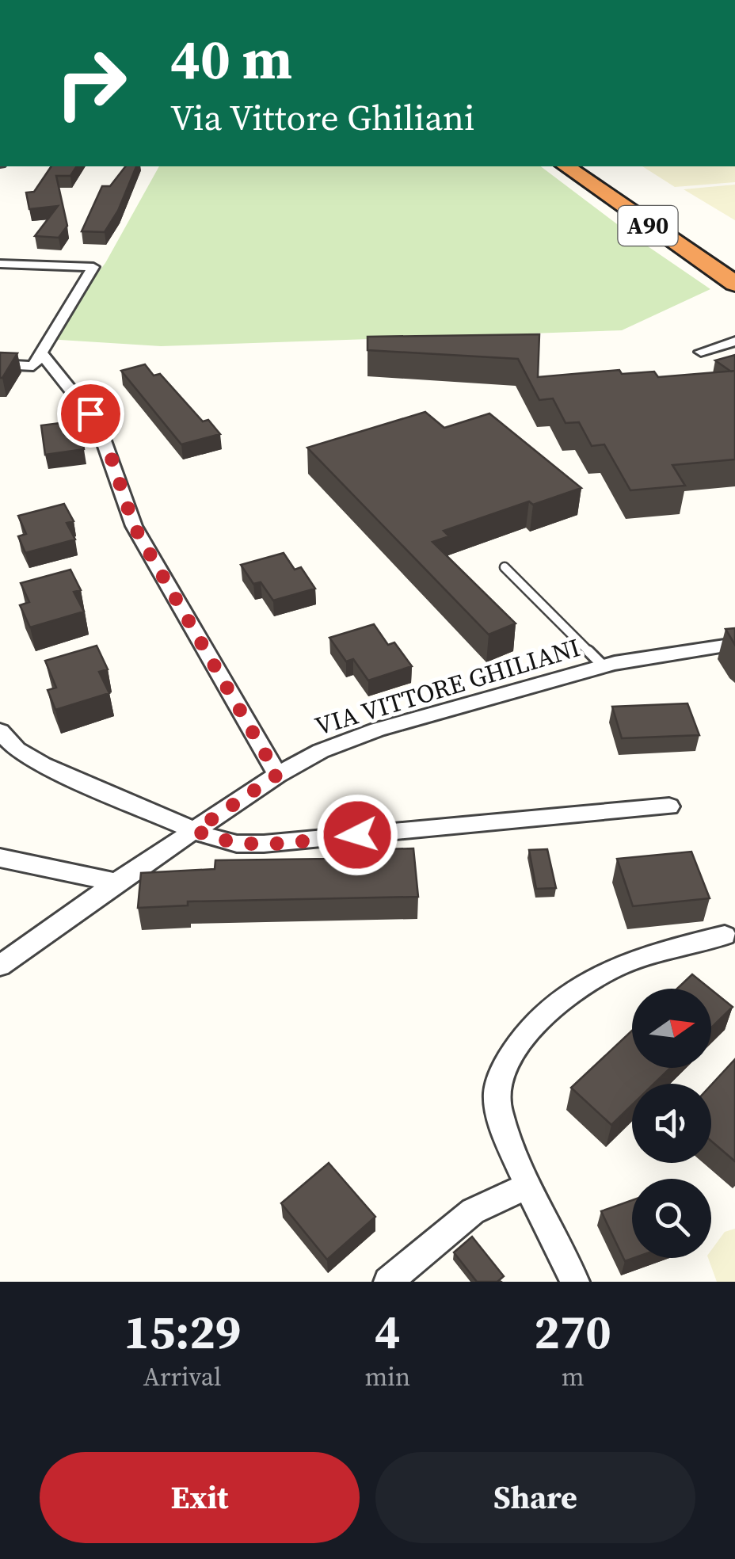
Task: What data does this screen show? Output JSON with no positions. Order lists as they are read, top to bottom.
{
  "streets": {
    "highway": ["A90"],
    "street": ["VIA VITTORE GHILIANI"]
  },
  "north": "right",
  "page": {
    "turn": ["40 m", "Via Vittore Ghiliani"],
    "eta": [
      "15:29",
      "Arrival",
      "4",
      "min",
      "270",
      "m"
    ],
    "buttons": ["Exit", "Share"]
  }
}
